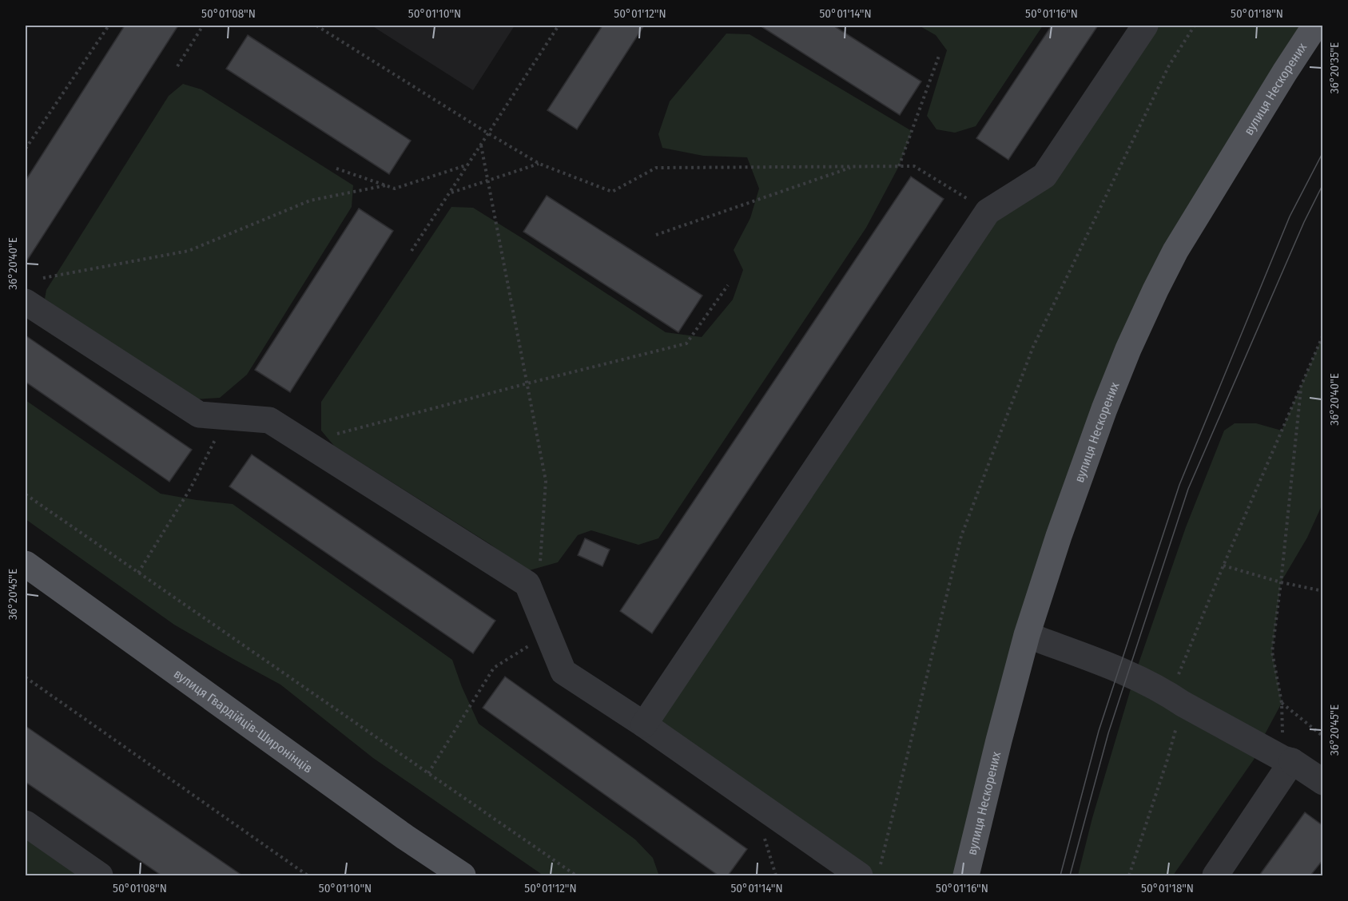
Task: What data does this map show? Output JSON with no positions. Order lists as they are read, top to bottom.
{
  "streets": {
    "main road": ["вулиця Нескорених", "вулиця Гвардійців-Широнінців"]
  },
  "coordinates": [
    "50°01'08\"N",
    "50°01'10\"N",
    "50°01'12\"N",
    "50°01'14\"N",
    "50°01'16\"N",
    "50°01'18\"N",
    "36°20'35\"E",
    "36°20'40\"E",
    "36°20'45\"E"
  ]
}
